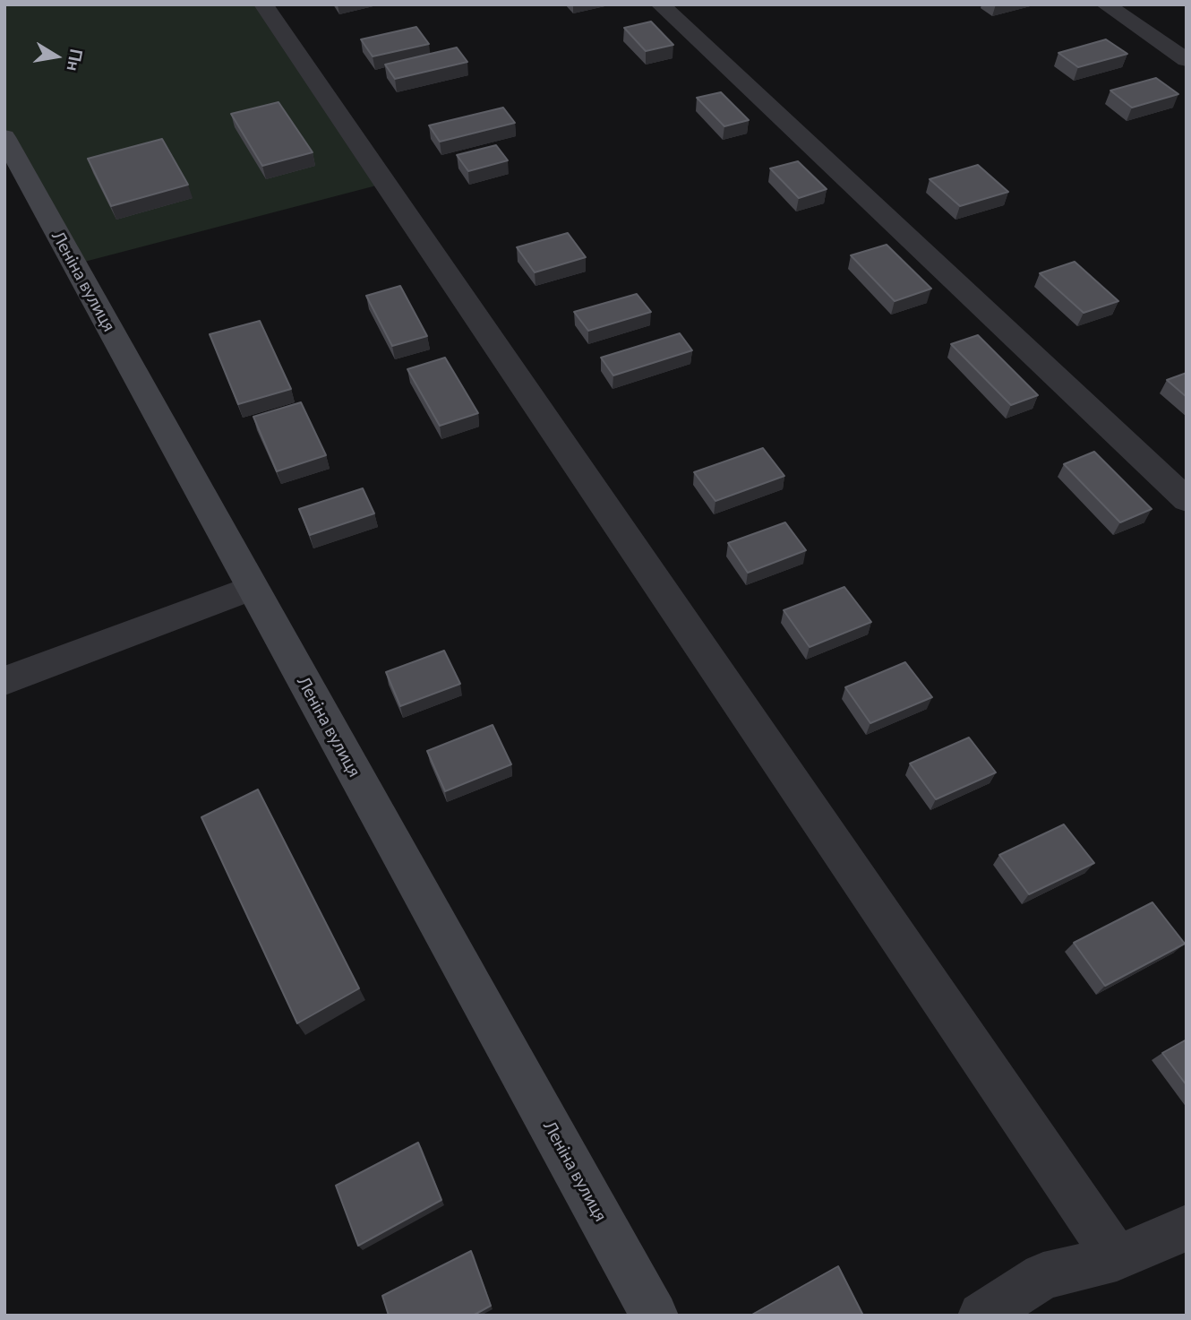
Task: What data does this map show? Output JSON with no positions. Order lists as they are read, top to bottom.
{
  "streets": {
    "street": ["Леніна вулиця"]
  },
  "north": "right"
}
